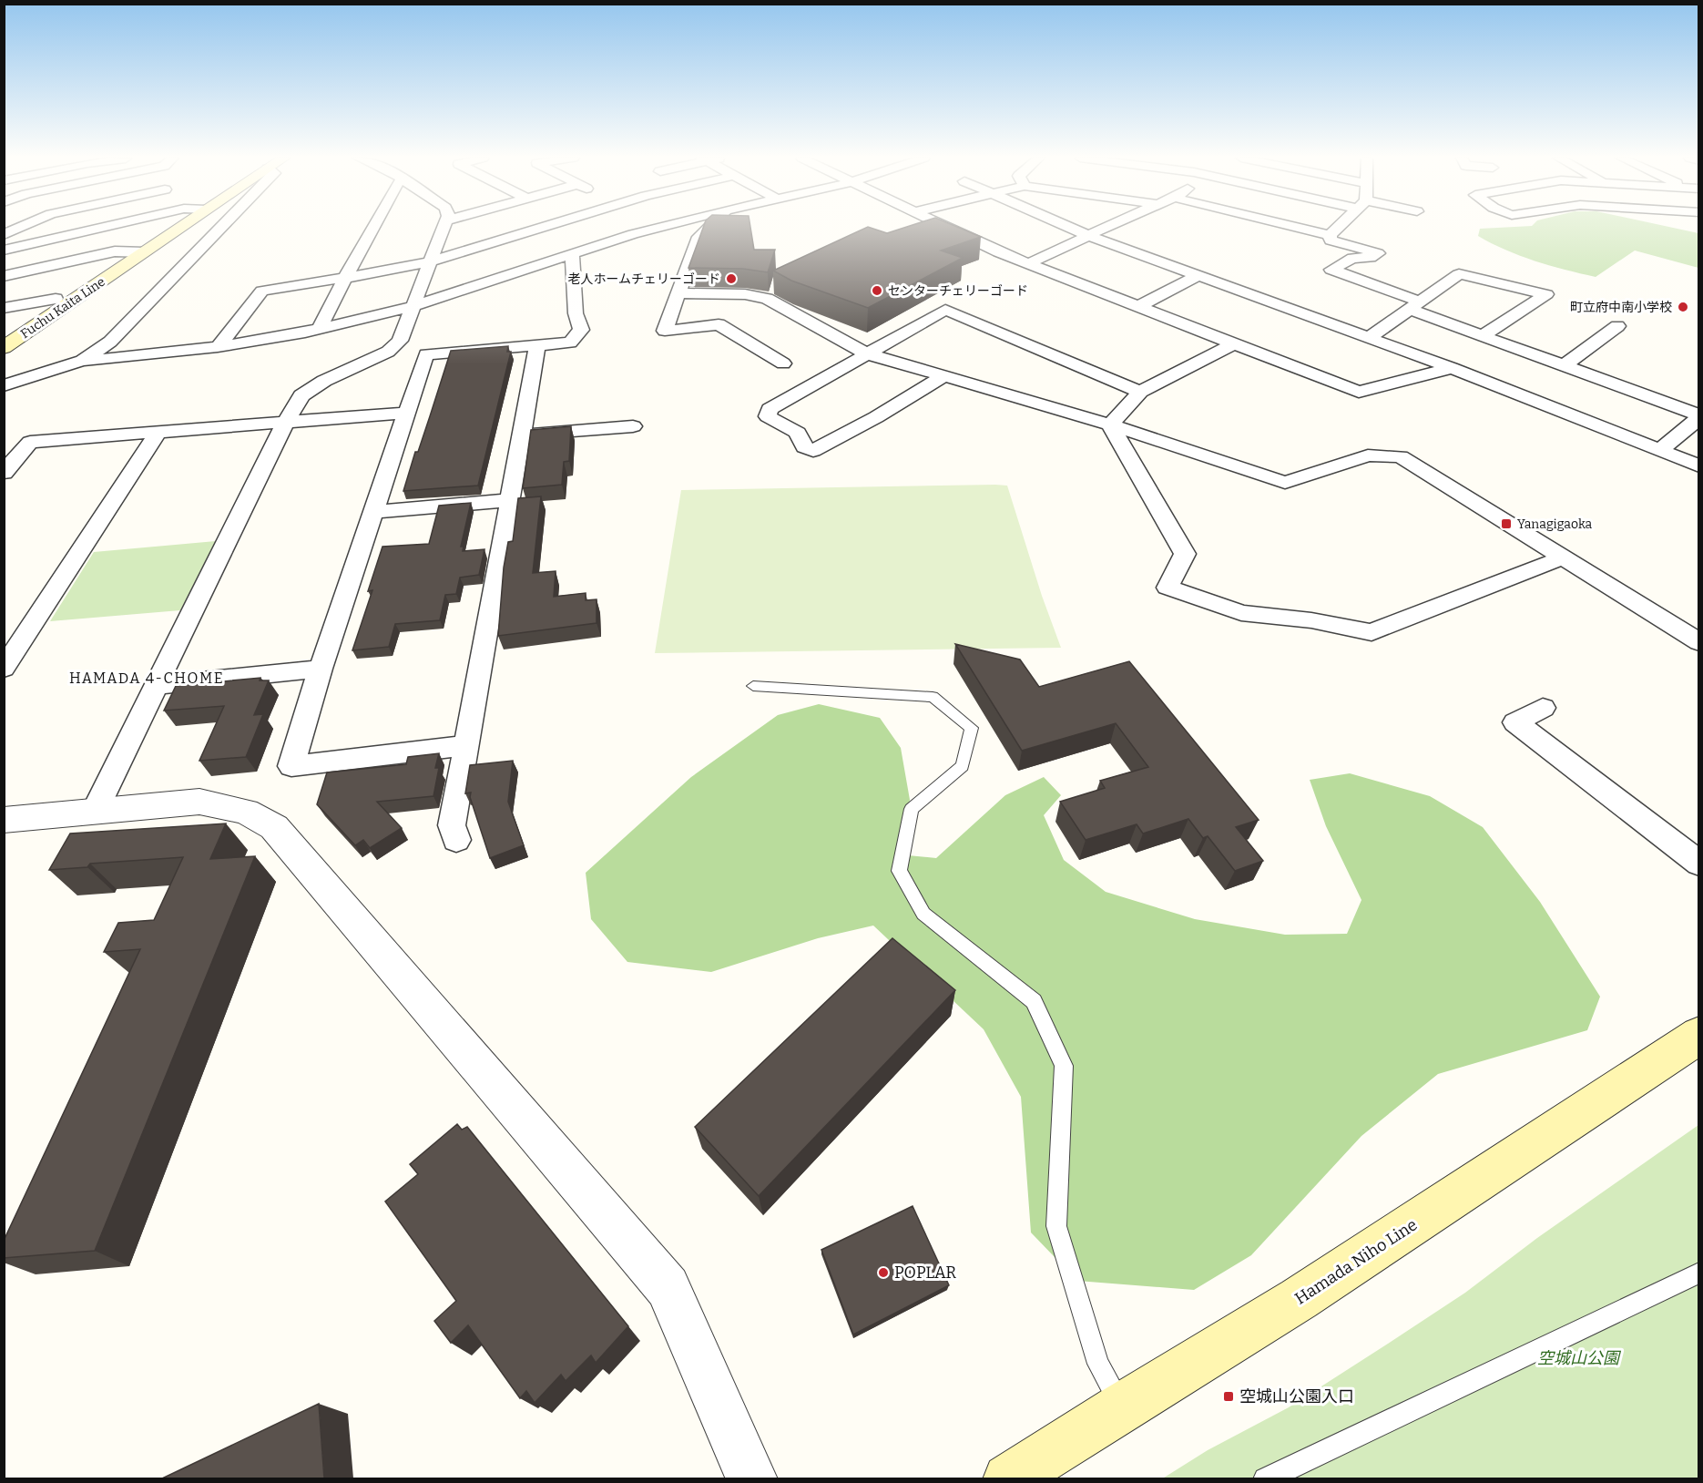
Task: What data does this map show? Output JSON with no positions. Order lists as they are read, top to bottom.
{
  "streets": {
    "main road": ["Fuchu Kaita Line", "Hamada Niho Line"]
  },
  "districts": ["HAMADA 4-CHOME"],
  "parks": ["空城山公園"],
  "places": {
    "other": [
      "老人ホームチェリーゴード",
      "センターチェリーゴード",
      "町立府中南小学校",
      "POPLAR"
    ],
    "transit": ["Yanagigaoka", "空城山公園入口"]
  }
}
